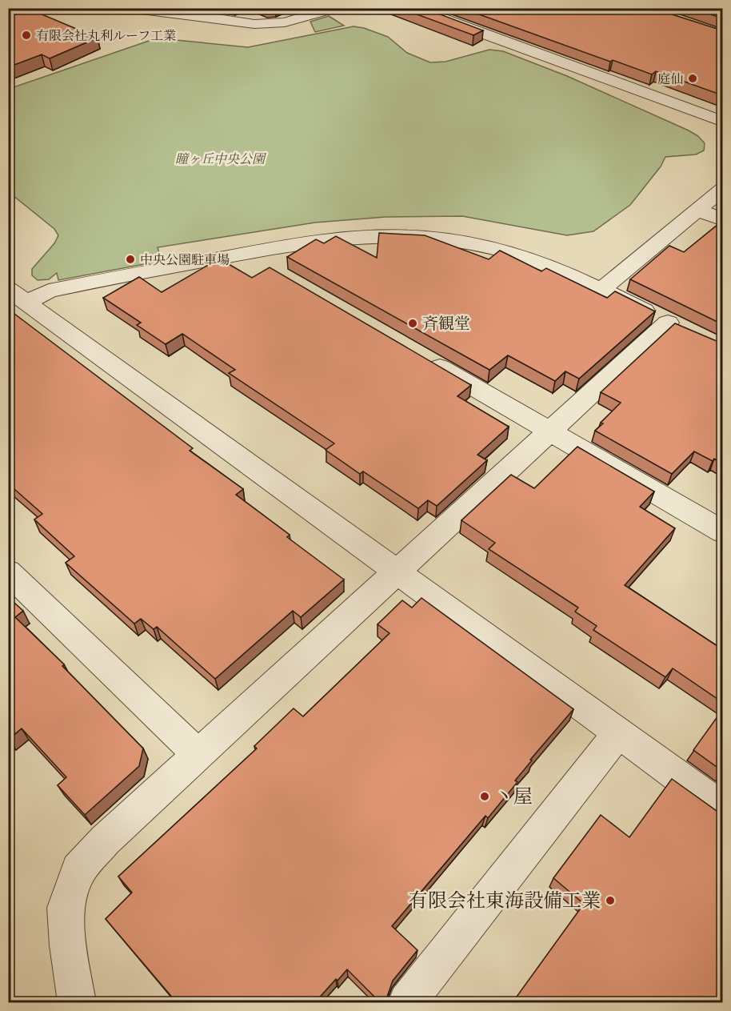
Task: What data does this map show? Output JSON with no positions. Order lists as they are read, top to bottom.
{
  "parks": ["瞳ヶ丘中央公園"],
  "places": [
    "有限会社丸利ルーフ工業",
    "庭仙",
    "中央公園駐車場",
    "斉観堂",
    "丶屋",
    "有限会社東海設備工業"
  ]
}
